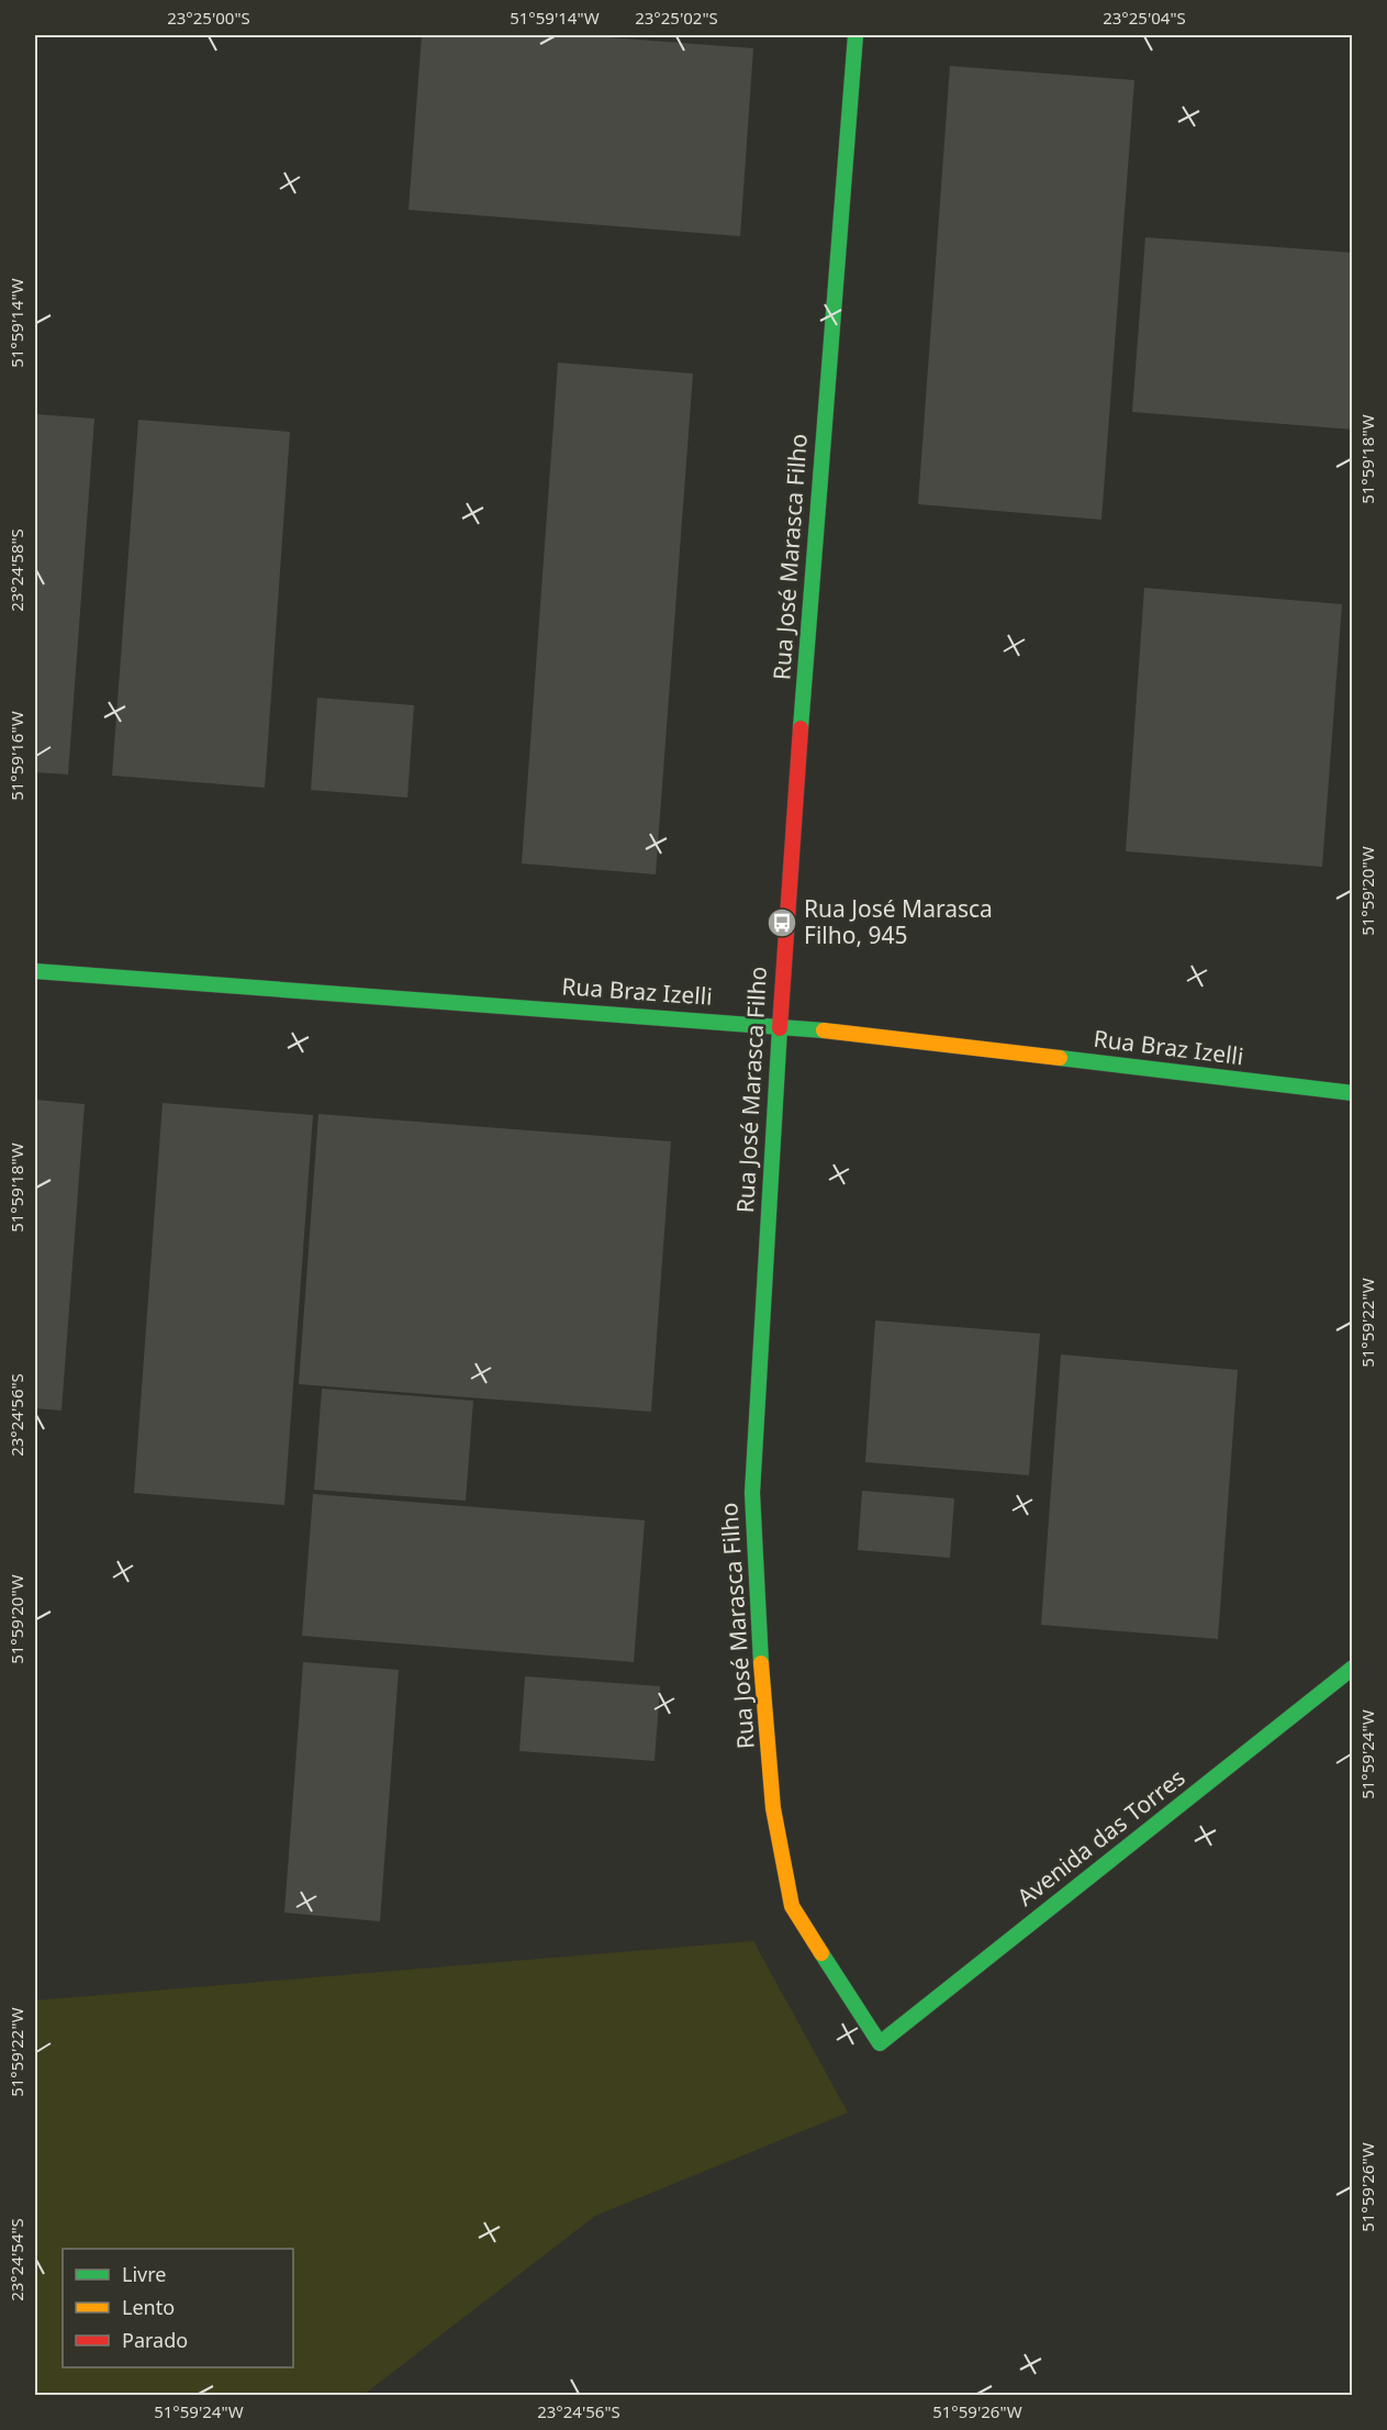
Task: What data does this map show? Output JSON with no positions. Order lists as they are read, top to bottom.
{
  "streets": {
    "street": ["Rua José Marasca Filho", "Rua Braz Izelli", "Avenida das Torres"]
  },
  "crossings": [
    ["Rua José Marasca Filho", "Rua Braz Izelli"],
    ["Rua José Marasca Filho", "Avenida das Torres"]
  ],
  "places": {
    "bus stop": ["Rua José Marasca Filho, 945"]
  },
  "legend": ["Livre", "Lento", "Parado"],
  "coordinates": [
    "23°25'00\"S",
    "51°59'14\"W",
    "23°25'02\"S",
    "23°25'04\"S",
    "51°59'18\"W",
    "23°24'58\"S",
    "51°59'16\"W",
    "51°59'20\"W",
    "51°59'22\"W",
    "23°24'56\"S",
    "51°59'24\"W",
    "51°59'26\"W",
    "23°24'54\"S"
  ]
}
